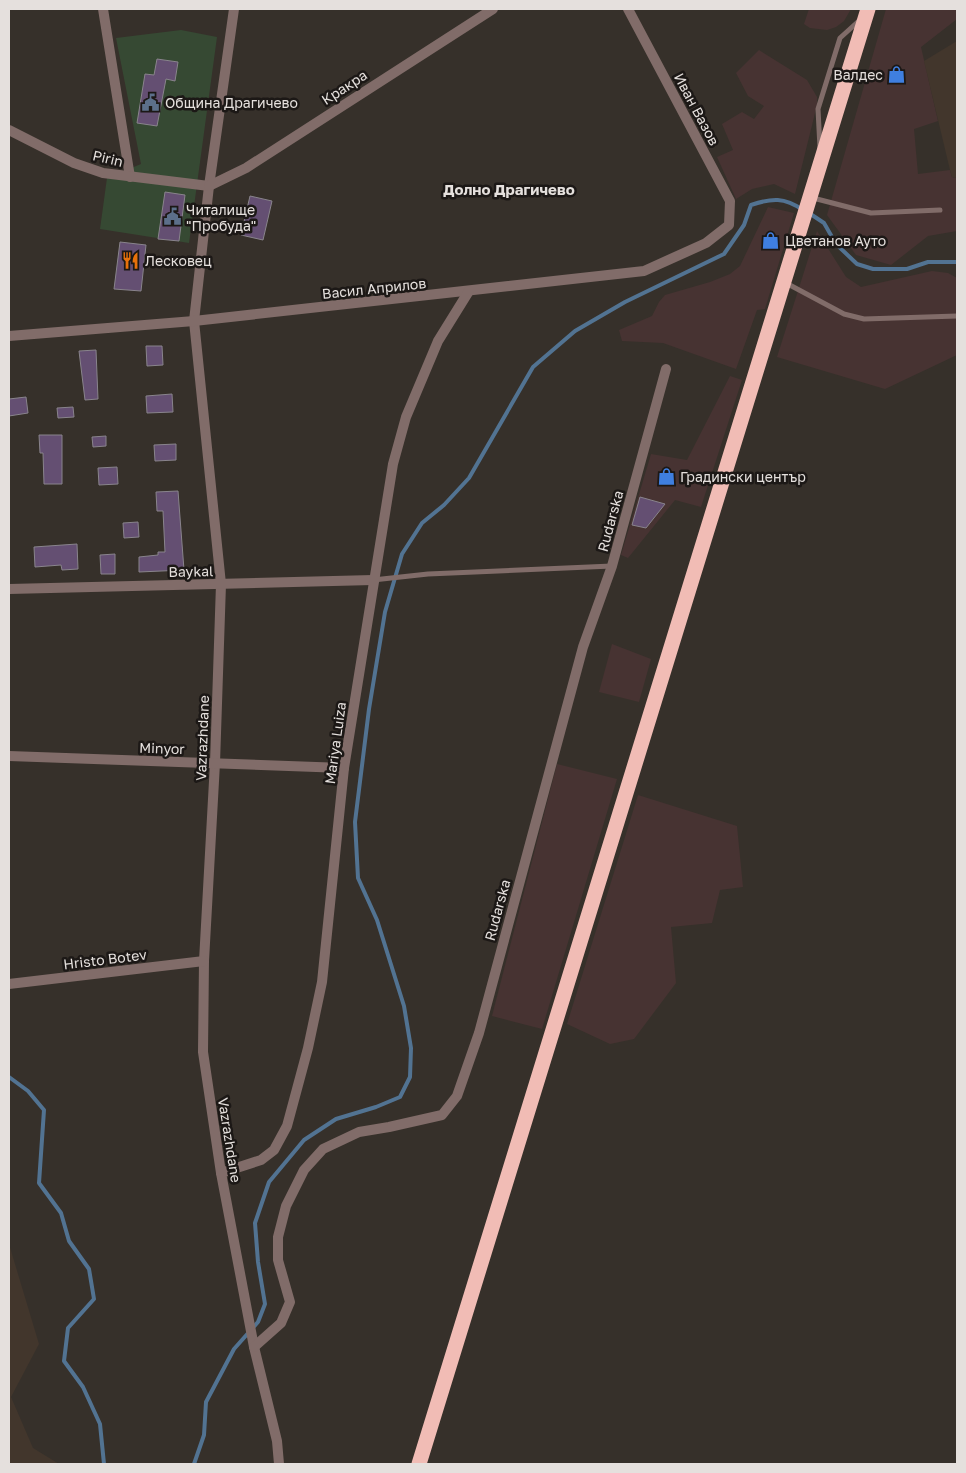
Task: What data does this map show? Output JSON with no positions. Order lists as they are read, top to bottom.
{
  "streets": {
    "street": [
      "Кракра",
      "Иван Вазов",
      "Pirin",
      "Васил Априлов",
      "Rudarska",
      "Baykal",
      "Vazrazhdane",
      "Mariya Luiza",
      "Minyor",
      "Hristo Botev"
    ]
  },
  "crossings": [
    ["Кракра", "Pirin"],
    ["Кракра", "Vazrazhdane"],
    ["Иван Вазов", "Васил Априлов"],
    ["Pirin", "Vazrazhdane"],
    ["Васил Априлов", "Vazrazhdane"],
    ["Васил Априлов", "Mariya Luiza"],
    ["Rudarska", "Vazrazhdane"],
    ["Baykal", "Vazrazhdane"],
    ["Baykal", "Mariya Luiza"],
    ["Vazrazhdane", "Mariya Luiza"],
    ["Vazrazhdane", "Minyor"],
    ["Vazrazhdane", "Hristo Botev"],
    ["Mariya Luiza", "Minyor"]
  ],
  "districts": ["Долно Драгичево"],
  "places": {
    "shop": ["Валдес", "Цветанов Ауто", "Градински център"],
    "public building": ["Община Драгичево", "Читалище \"Пробуда\""],
    "restaurant": ["Лесковец"]
  }
}
